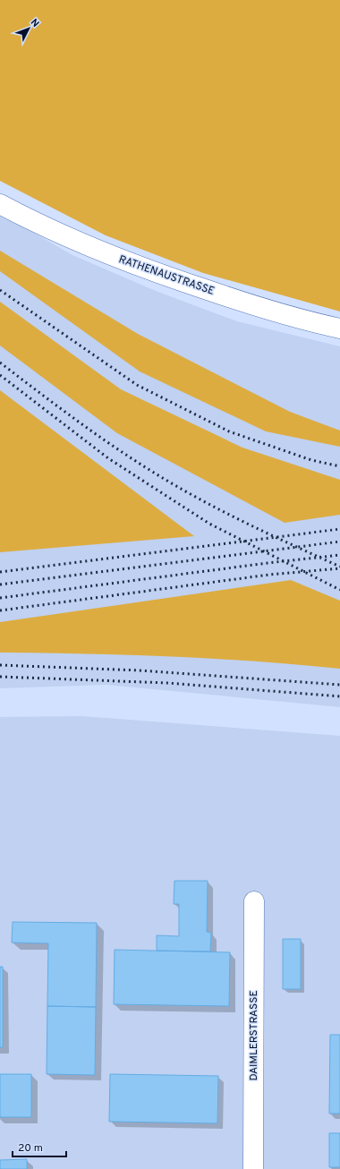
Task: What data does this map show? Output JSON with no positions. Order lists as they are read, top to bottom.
{
  "streets": {
    "street": ["RATHENAUSTRASSE", "DAIMLERSTRASSE"]
  },
  "scale_bar": "20 m",
  "north": "top right"
}
